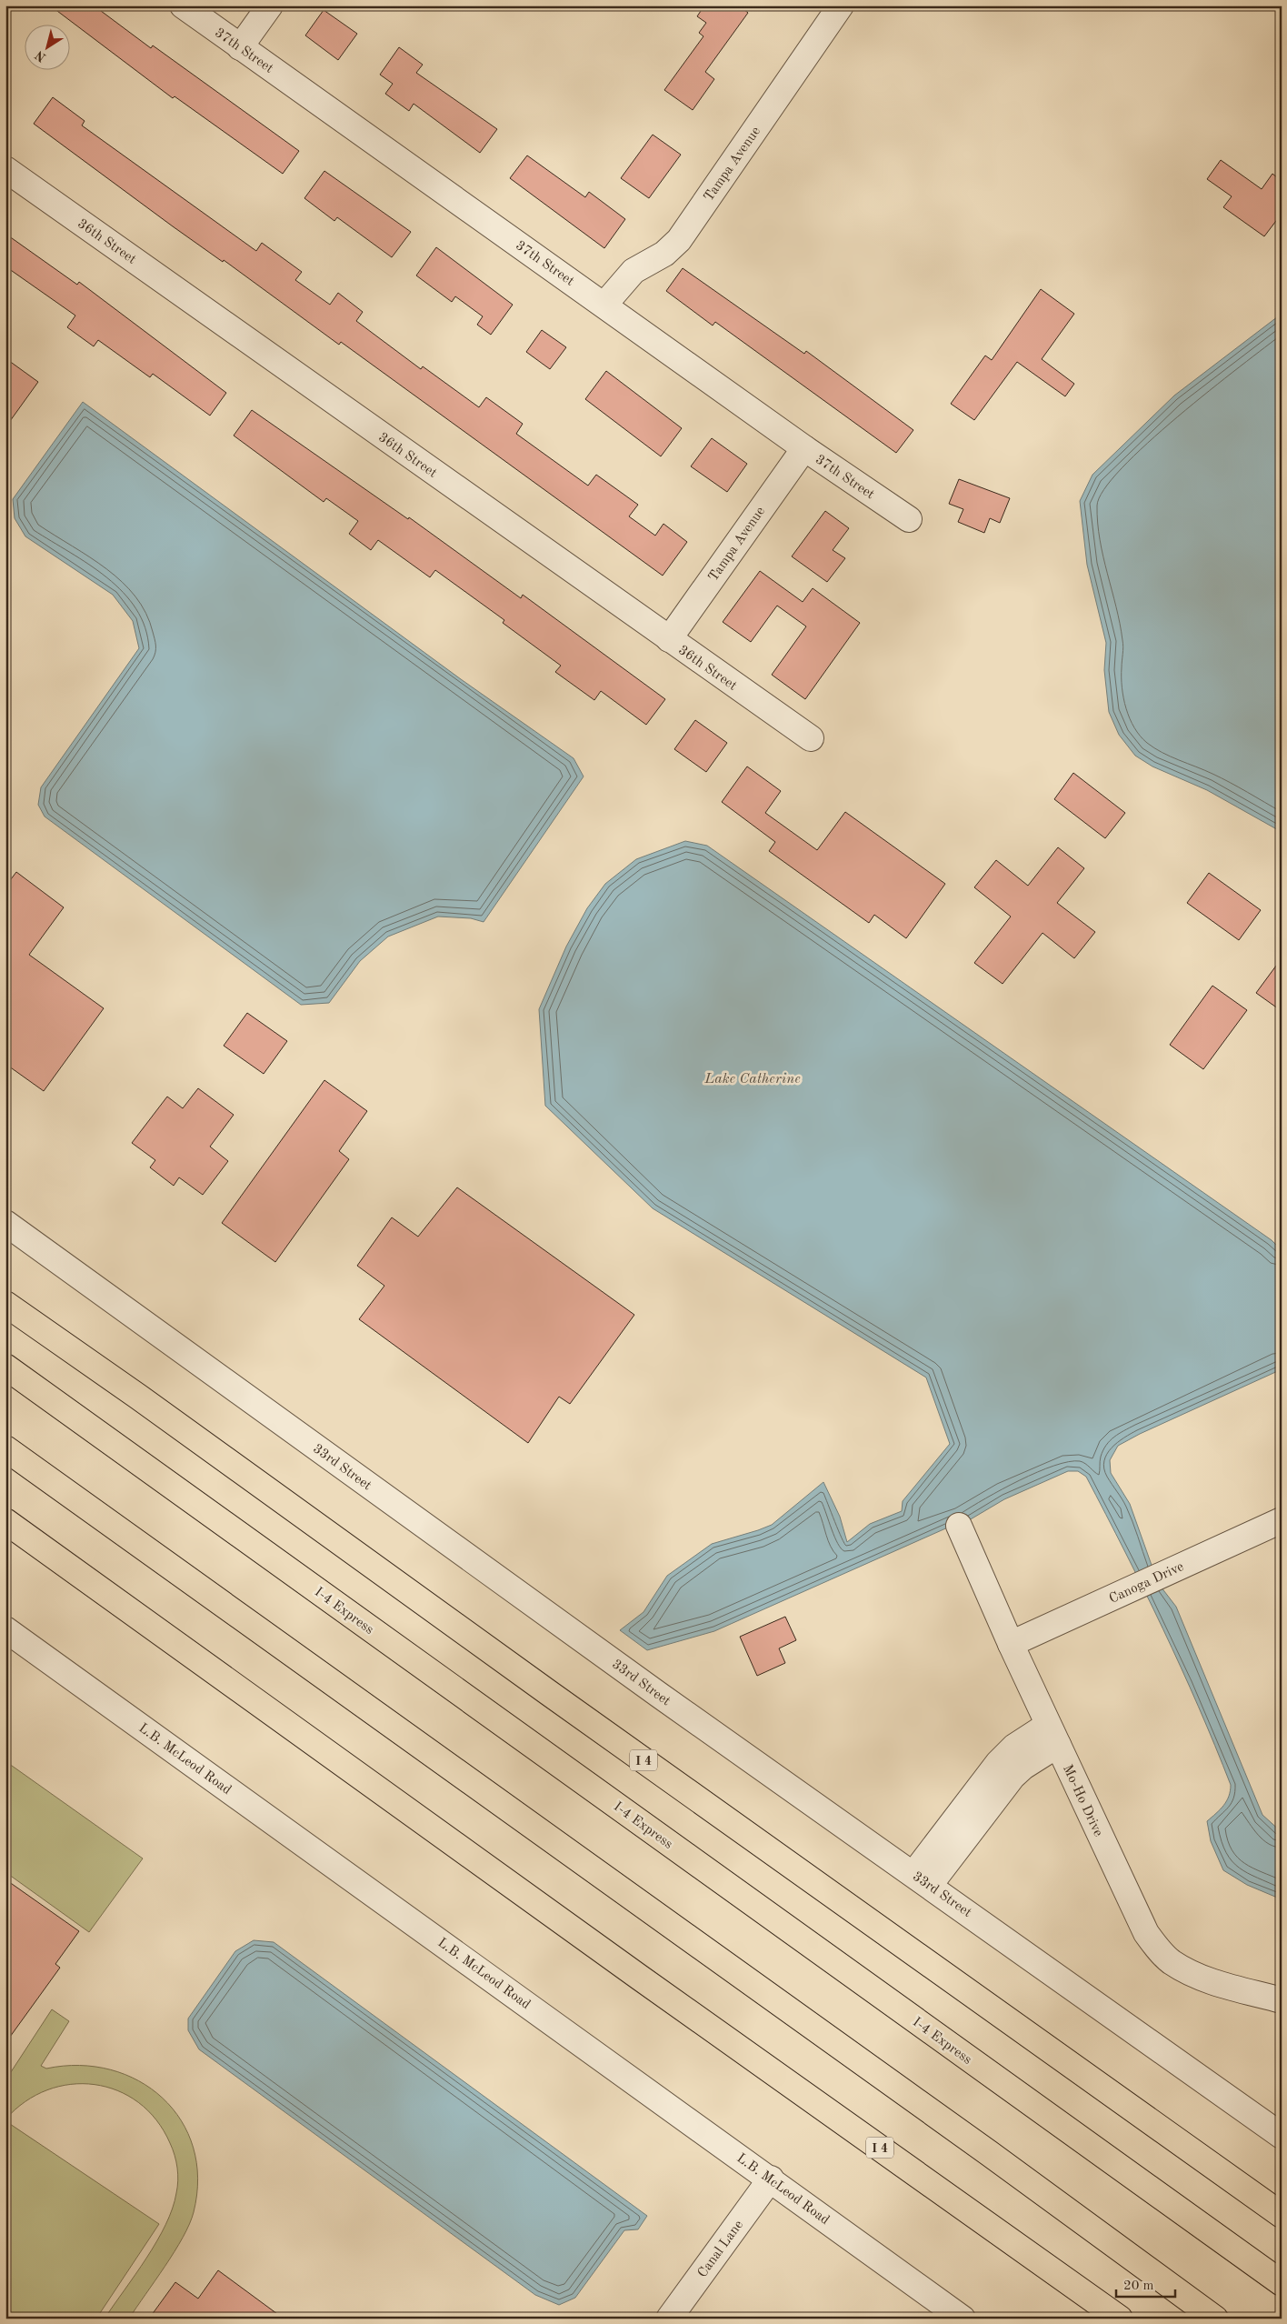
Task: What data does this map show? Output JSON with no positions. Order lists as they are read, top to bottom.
{
  "streets": {
    "highway": ["I-4 Express", "I 4"],
    "street": [
      "37th Street",
      "Tampa Avenue",
      "36th Street",
      "33rd Street",
      "Canoga Drive",
      "L.B. McLeod Road",
      "Mo-Ho Drive",
      "Canal Lane"
    ]
  },
  "crossings": [
    ["37th Street", "Tampa Avenue"],
    ["Tampa Avenue", "36th Street"],
    ["Canoga Drive", "Mo-Ho Drive"],
    ["L.B. McLeod Road", "Canal Lane"]
  ],
  "water": ["Lake Catherine"],
  "scale_bar": "20 m",
  "north": "bottom left"
}
